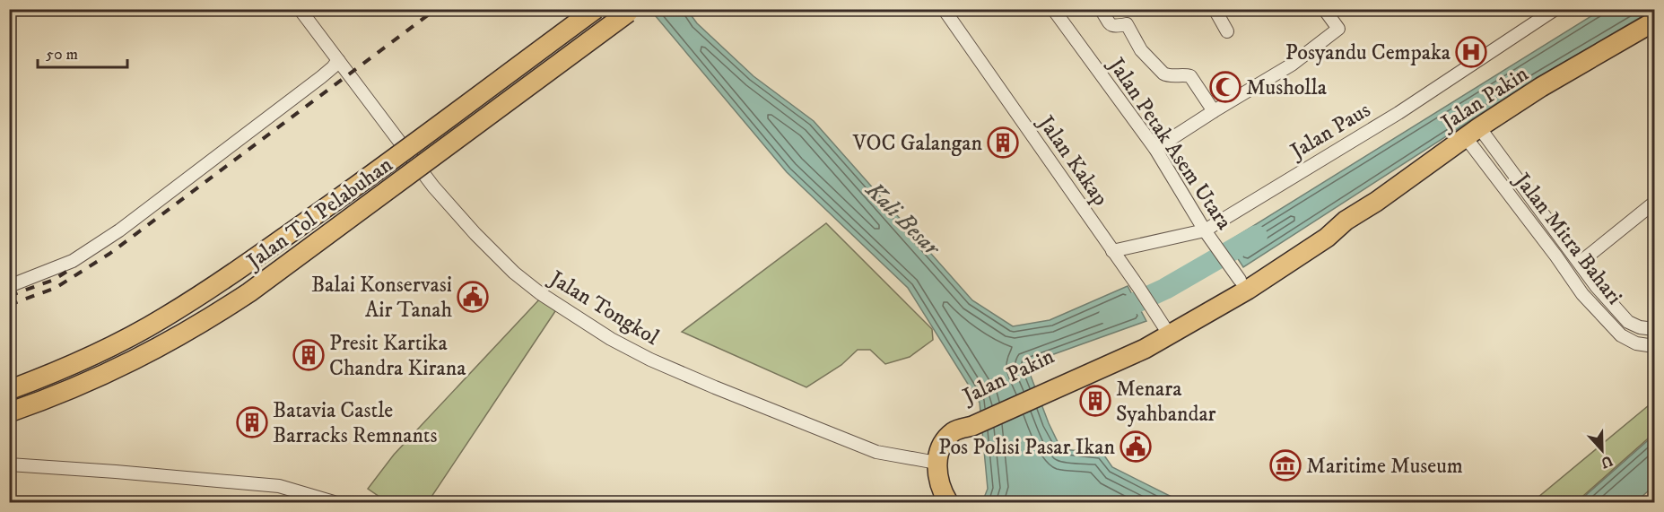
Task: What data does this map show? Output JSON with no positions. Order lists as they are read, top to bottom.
{
  "streets": {
    "highway": ["Jalan Pakin", "Jalan Tol Pelabuhan"],
    "street": [
      "Jalan Paus",
      "Jalan Petak Asem Utara",
      "Jalan Kakap",
      "Jalan Mitra Bahari",
      "Jalan Tongkol"
    ]
  },
  "crossings": [
    ["Jalan Pakin", "Jalan Petak Asem Utara"],
    ["Jalan Pakin", "Jalan Kakap"],
    ["Jalan Pakin", "Jalan Mitra Bahari"],
    ["Jalan Pakin", "Jalan Tongkol"],
    ["Jalan Paus", "Jalan Petak Asem Utara"],
    ["Jalan Paus", "Jalan Kakap"]
  ],
  "water": ["Kali Besar"],
  "places": {
    "hospital": ["Posyandu Cempaka"],
    "mosque": ["Musholla"],
    "building": [
      "VOC Galangan",
      "Presit Kartika Chandra Kirana",
      "Menara Syahbandar",
      "Batavia Castle Barracks Remnants"
    ],
    "public building": ["Balai Konservasi Air Tanah", "Pos Polisi Pasar Ikan"],
    "museum": ["Maritime Museum"]
  },
  "scale_bar": "50 m",
  "north": "bottom"
}
